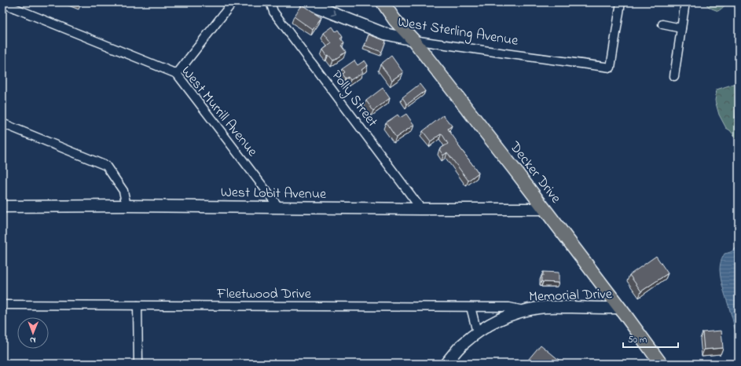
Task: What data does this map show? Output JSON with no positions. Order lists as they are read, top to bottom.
{
  "streets": {
    "main road": ["Decker Drive"],
    "street": [
      "West Sterling Avenue",
      "Polly Street",
      "West Murrill Avenue",
      "West Lobit Avenue",
      "Fleetwood Drive",
      "Memorial Drive"
    ]
  },
  "crossings": [
    ["West Sterling Avenue", "Decker Drive"],
    ["Polly Street", "West Lobit Avenue"],
    ["West Murrill Avenue", "West Lobit Avenue"],
    ["Decker Drive", "West Lobit Avenue"],
    ["Decker Drive", "Memorial Drive"],
    ["Fleetwood Drive", "Memorial Drive"]
  ],
  "scale_bar": "50 m",
  "north": "bottom"
}
